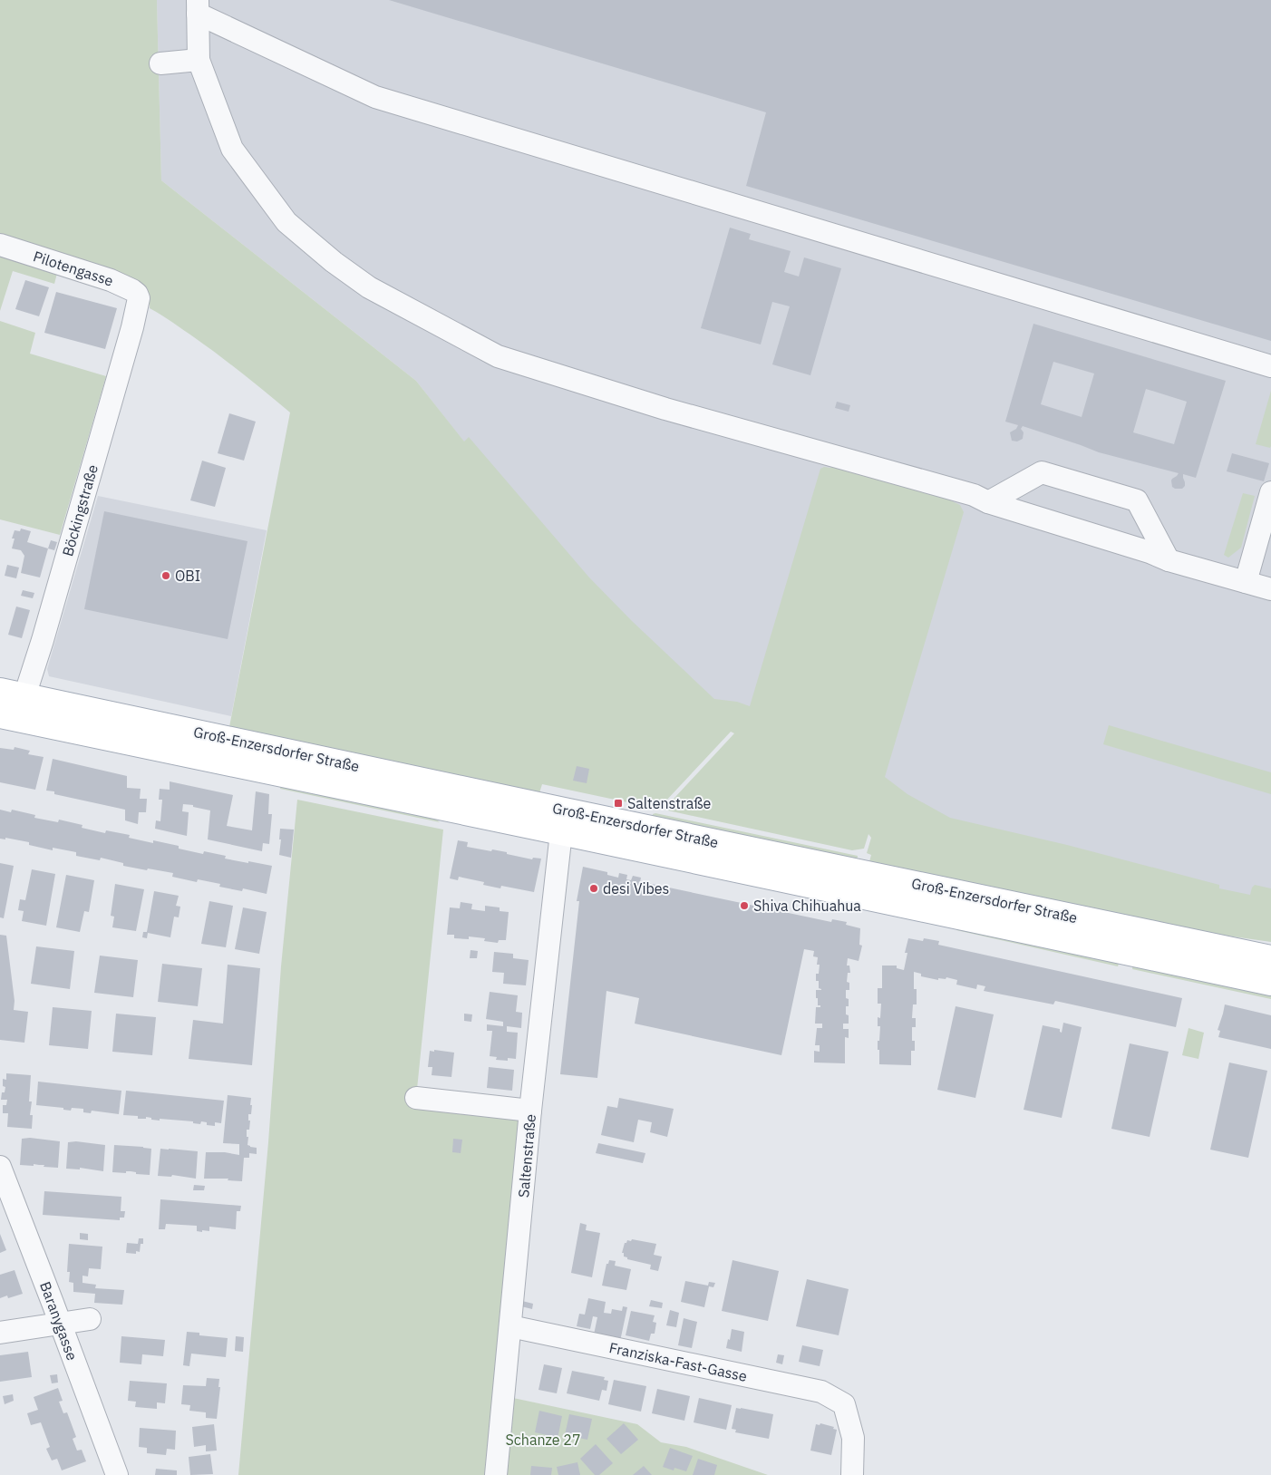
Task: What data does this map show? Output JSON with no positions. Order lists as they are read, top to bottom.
{
  "streets": {
    "main road": ["Groß-Enzersdorfer Straße"],
    "street": [
      "Pilotengasse",
      "Böckingstraße",
      "Saltenstraße",
      "Baranygasse",
      "Franziska-Fast-Gasse"
    ]
  },
  "crossings": [
    ["Pilotengasse", "Böckingstraße"],
    ["Böckingstraße", "Groß-Enzersdorfer Straße"],
    ["Groß-Enzersdorfer Straße", "Saltenstraße"],
    ["Saltenstraße", "Franziska-Fast-Gasse"]
  ],
  "parks": ["Schanze 27"],
  "places": {
    "other": ["OBI", "desi Vibes", "Shiva Chihuahua"],
    "transit": ["Saltenstraße"]
  }
}
